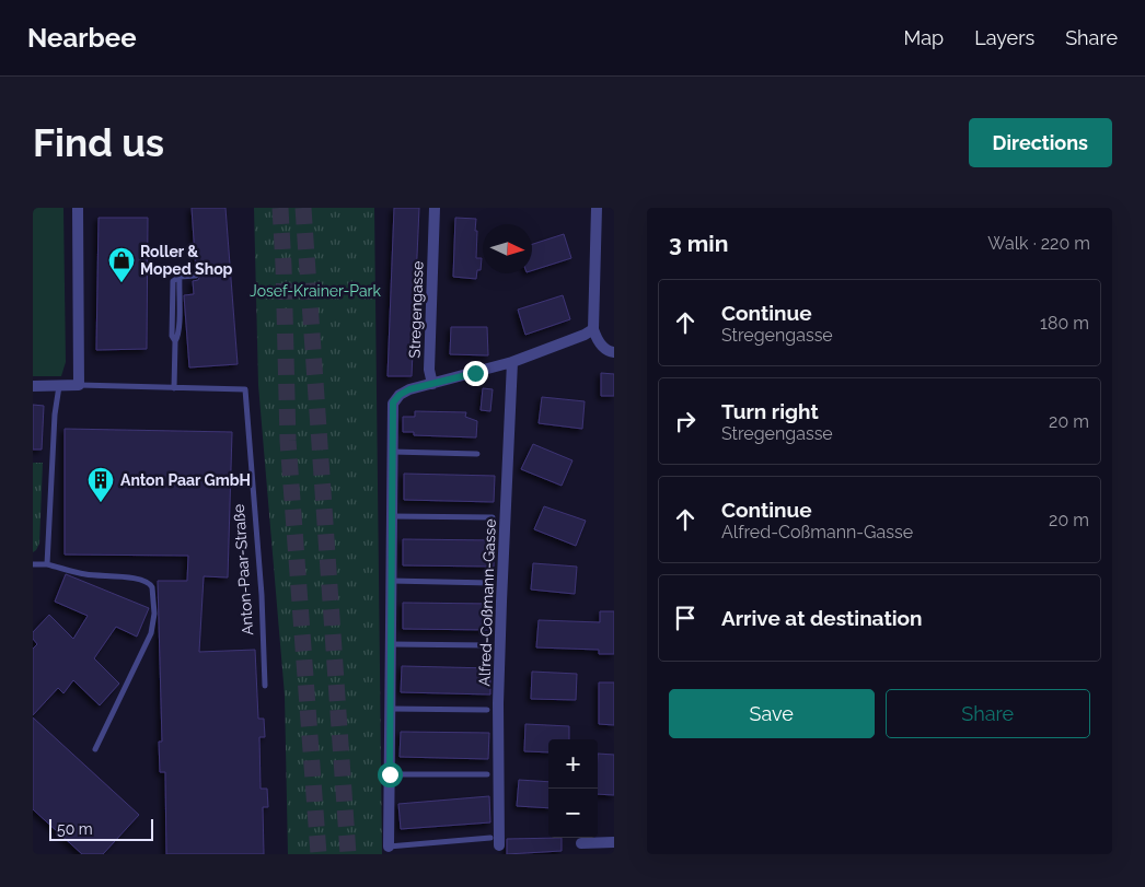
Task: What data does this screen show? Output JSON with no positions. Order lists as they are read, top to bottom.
{
  "streets": {
    "street": ["Stregengasse", "Anton-Paar-Straße", "Alfred-Coßmann-Gasse"]
  },
  "parks": ["Josef-Krainer-Park"],
  "places": {
    "shop": ["Roller & Moped Shop"],
    "building": ["Anton Paar GmbH"]
  },
  "scale_bar": "50 m",
  "north": "right",
  "page": {
    "header": "Nearbee",
    "nav": ["Map", "Layers", "Share"],
    "buttons": [
      "Directions",
      ["Save", "Share"]
    ],
    "title": "Find us",
    "heading": ["3 min", "Walk · 220 m"],
    "list": [
      ["Continue", "Stregengasse", "180 m"],
      ["Turn right", "Stregengasse", "20 m"],
      ["Continue", "Alfred-Coßmann-Gasse", "20 m"],
      "Arrive at destination"
    ],
    "map_buttons": ["+", "−"],
    "scale": "50 m"
  }
}
